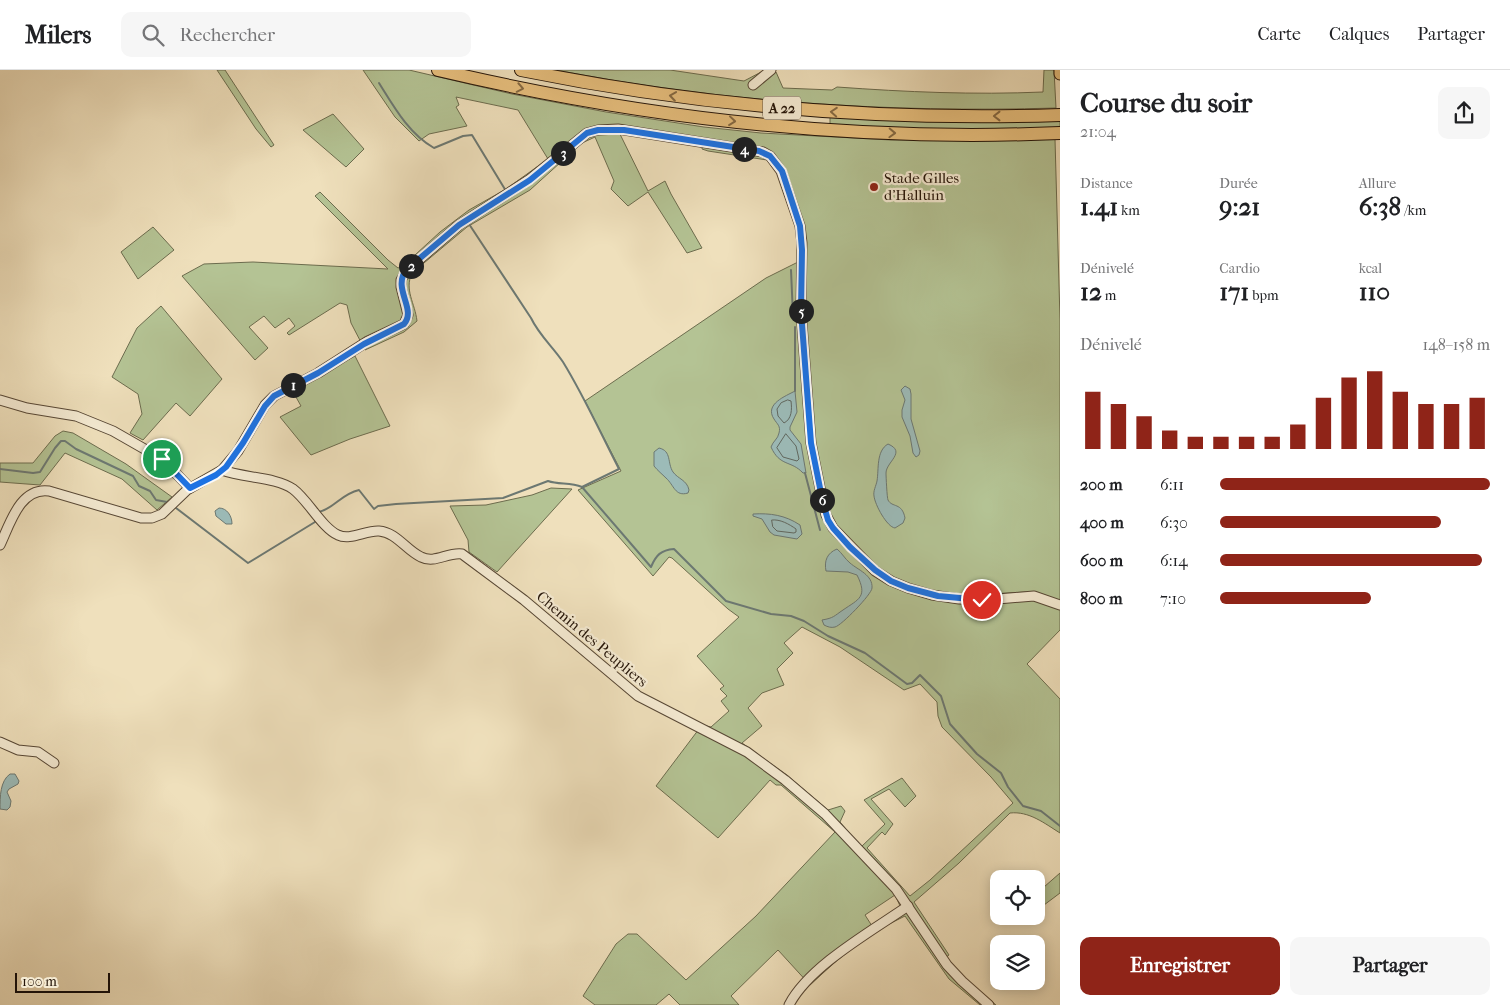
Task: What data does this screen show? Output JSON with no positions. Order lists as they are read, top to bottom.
{
  "streets": {
    "highway": ["A 22"],
    "street": ["Chemin des Peupliers"]
  },
  "places": ["Stade Gilles d'Halluin"],
  "scale_bar": "100 m",
  "page": {
    "header": "Milers",
    "search": "Rechercher",
    "nav": ["Carte", "Calques", "Partager"],
    "heading": ["Course du soir", "21:04"],
    "pins": [
      "4",
      "3",
      "2",
      "5",
      "1",
      "6"
    ],
    "stats": [
      ["Distance", "1.41 km"],
      ["Durée", "9:21"],
      ["Allure", "6:38 /km"],
      ["Dénivelé", "12 m"],
      ["Cardio", "171 bpm"],
      ["kcal", "110"]
    ],
    "chart": ["Dénivelé", "148–158 m"],
    "list": [
      {
        "name": "200 m",
        "note": "6:11"
      },
      {
        "name": "400 m",
        "note": "6:30"
      },
      {
        "name": "600 m",
        "note": "6:14"
      },
      {
        "name": "800 m",
        "note": "7:10"
      }
    ],
    "buttons": ["Enregistrer", "Partager"],
    "scale": "100 m"
  }
}
